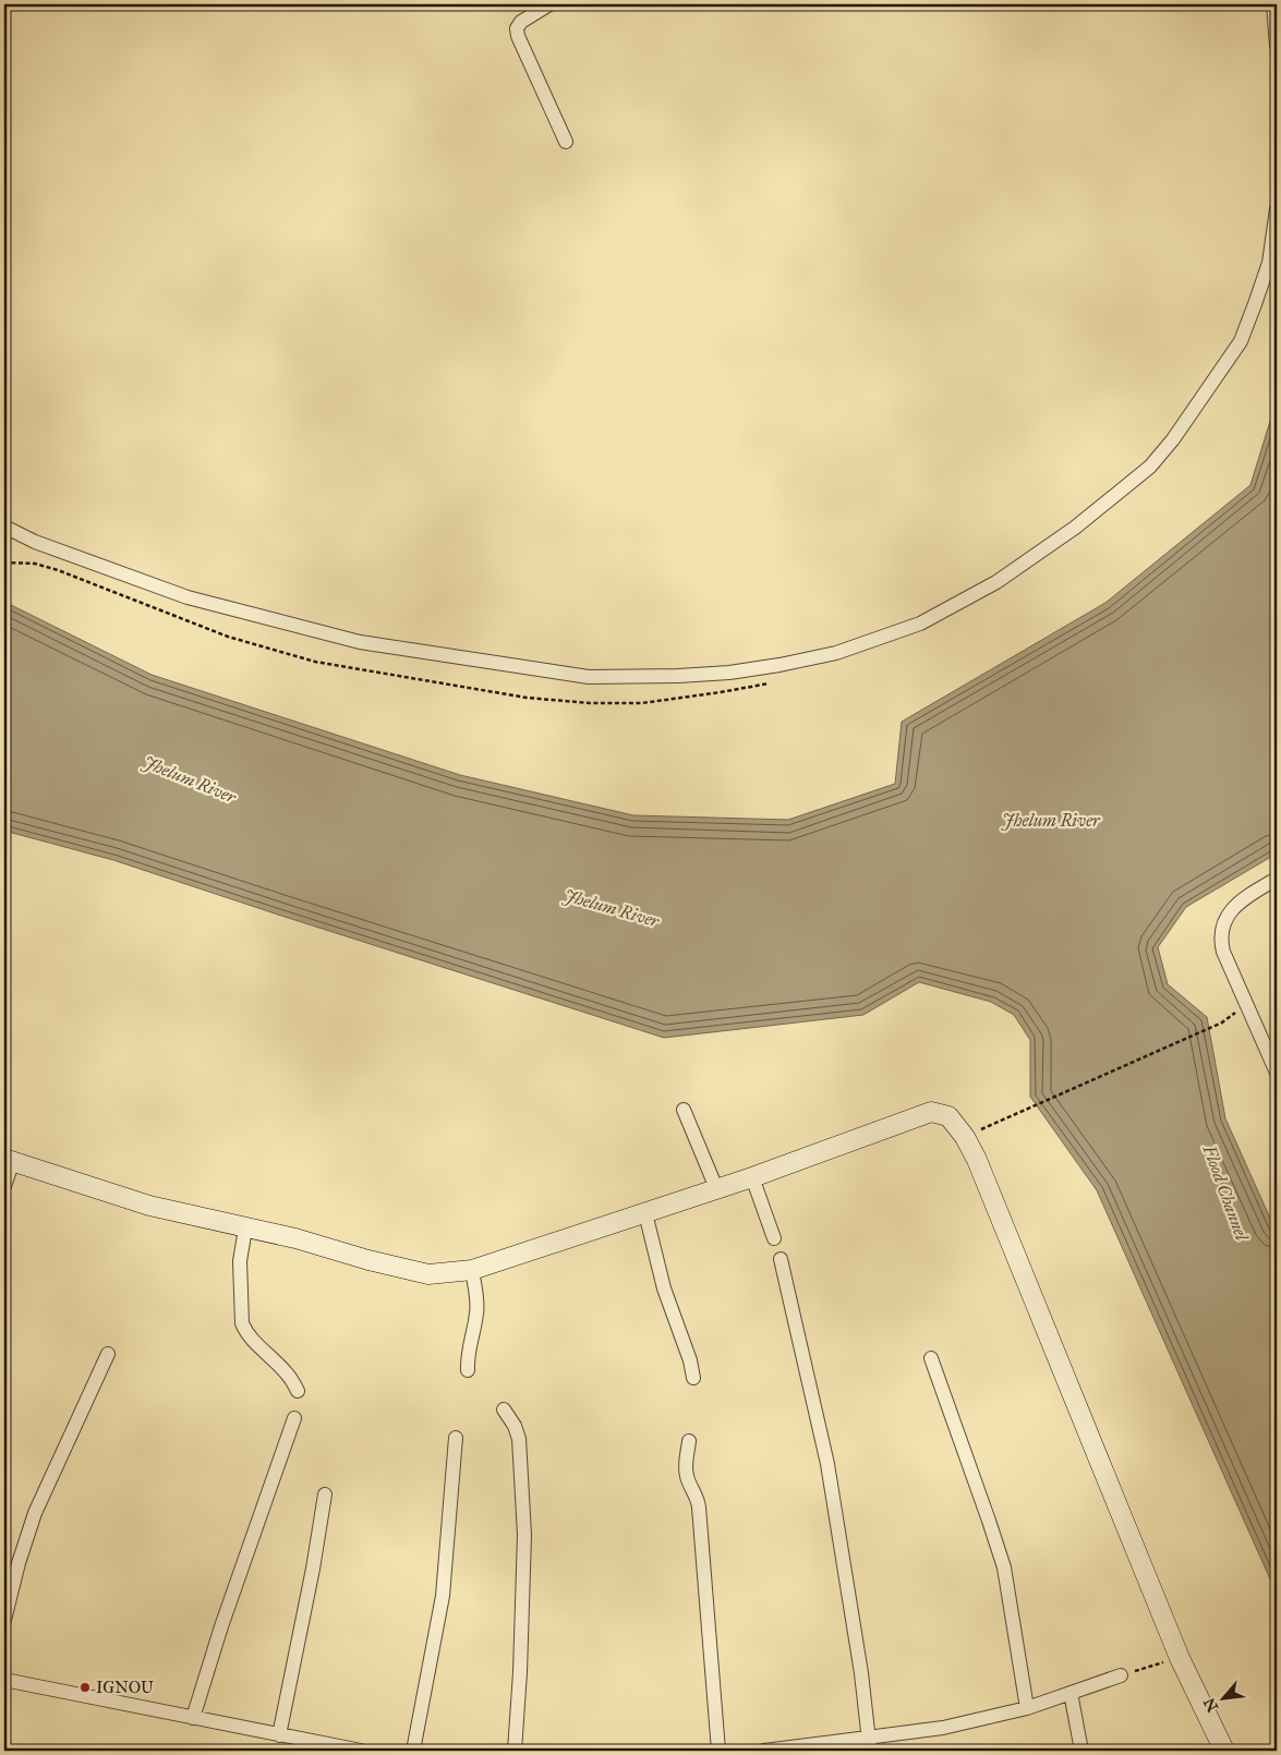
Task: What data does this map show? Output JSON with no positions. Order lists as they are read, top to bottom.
{
  "water": ["Jhelum River", "Flood Channel"],
  "places": ["IGNOU"],
  "north": "bottom left"
}
